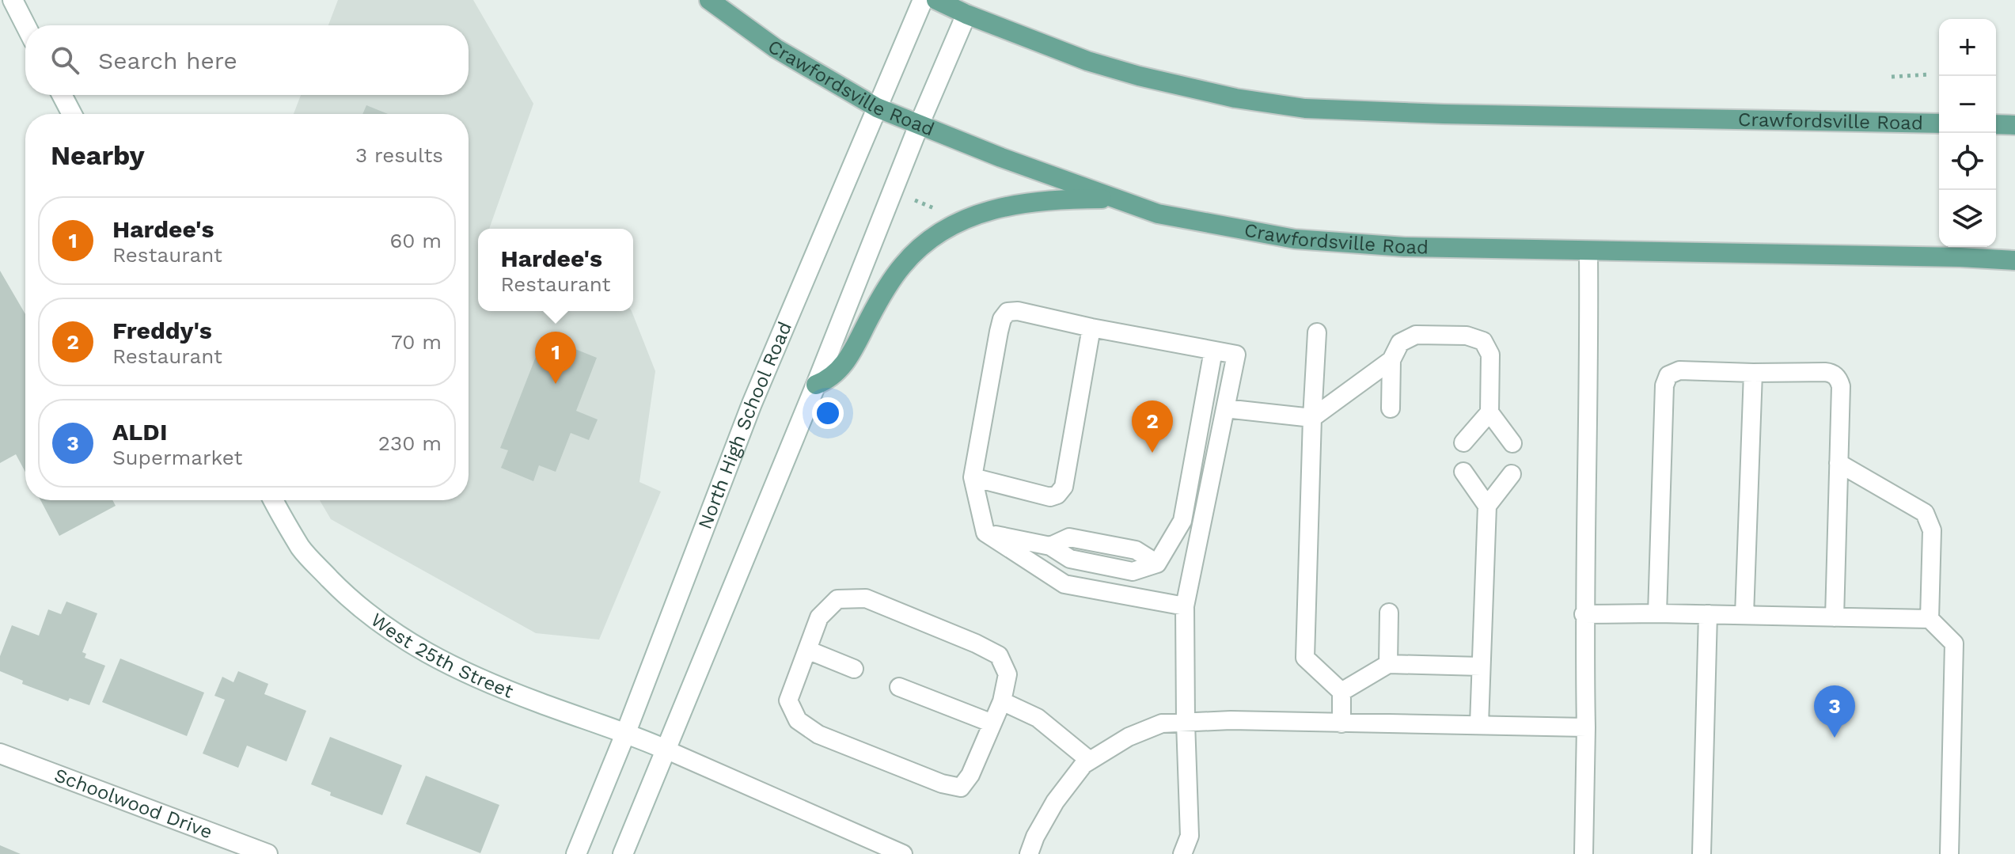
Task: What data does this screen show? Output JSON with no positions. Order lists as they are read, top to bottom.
{
  "streets": {
    "main road": ["Crawfordsville Road"],
    "street": ["North High School Road", "West 25th Street", "Schoolwood Drive"]
  },
  "crossings": [
    ["Crawfordsville Road", "North High School Road"],
    ["North High School Road", "West 25th Street"]
  ],
  "page": {
    "map_buttons": ["+", "−"],
    "search": "Search here",
    "heading": ["Nearby", "3 results"],
    "list": [
      {
        "mark": "1",
        "name": "Hardee's",
        "note": "Restaurant",
        "value": "60 m"
      },
      {
        "mark": "2",
        "name": "Freddy's",
        "note": "Restaurant",
        "value": "70 m"
      },
      {
        "mark": "3",
        "name": "ALDI",
        "note": "Supermarket",
        "value": "230 m"
      }
    ],
    "popup": ["Hardee's", "Restaurant"],
    "pins": ["1", "2", "3"]
  }
}
